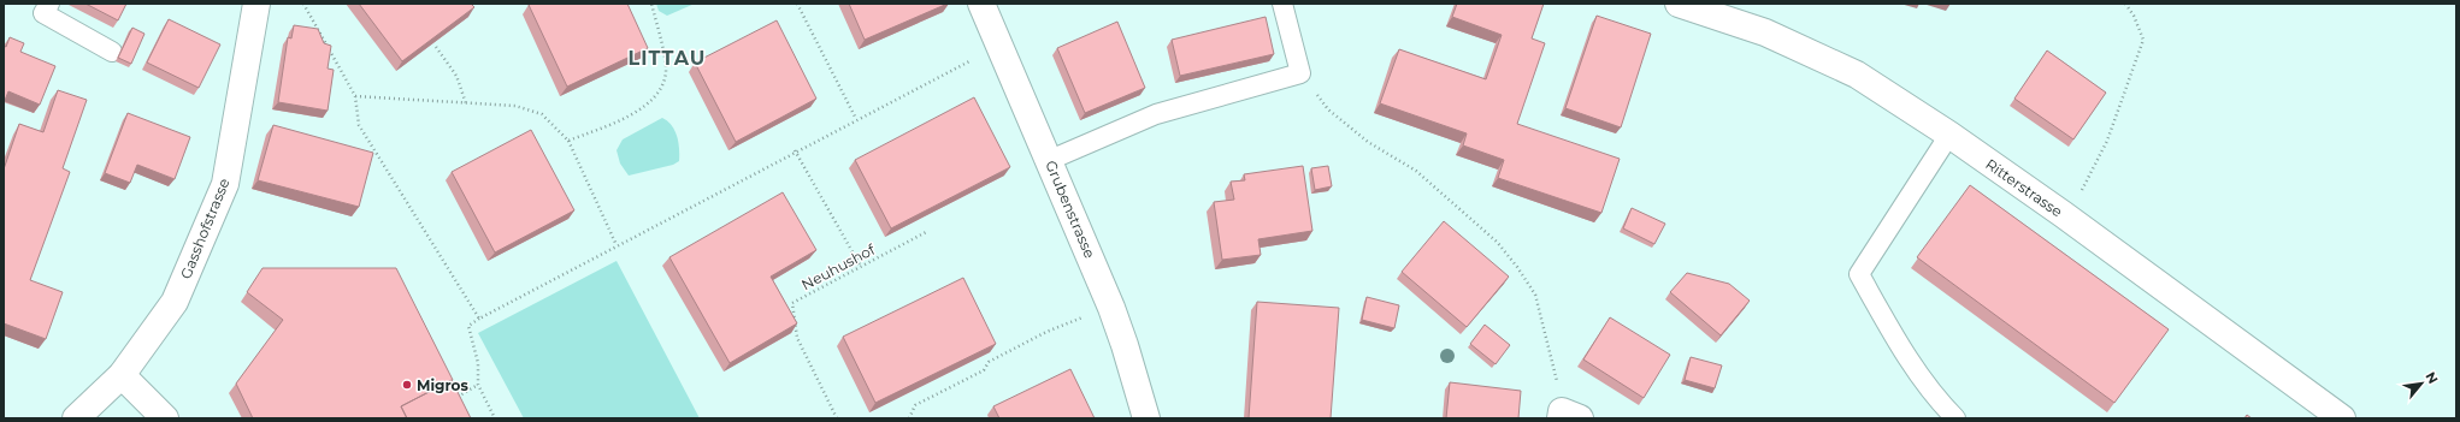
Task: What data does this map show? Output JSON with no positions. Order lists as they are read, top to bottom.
{
  "streets": {
    "street": ["Ritterstrasse", "Grubenstrasse", "Gasshofstrasse"],
    "path": ["Neuhushof"]
  },
  "districts": ["LITTAU"],
  "places": ["Migros"],
  "north": "top right"
}
